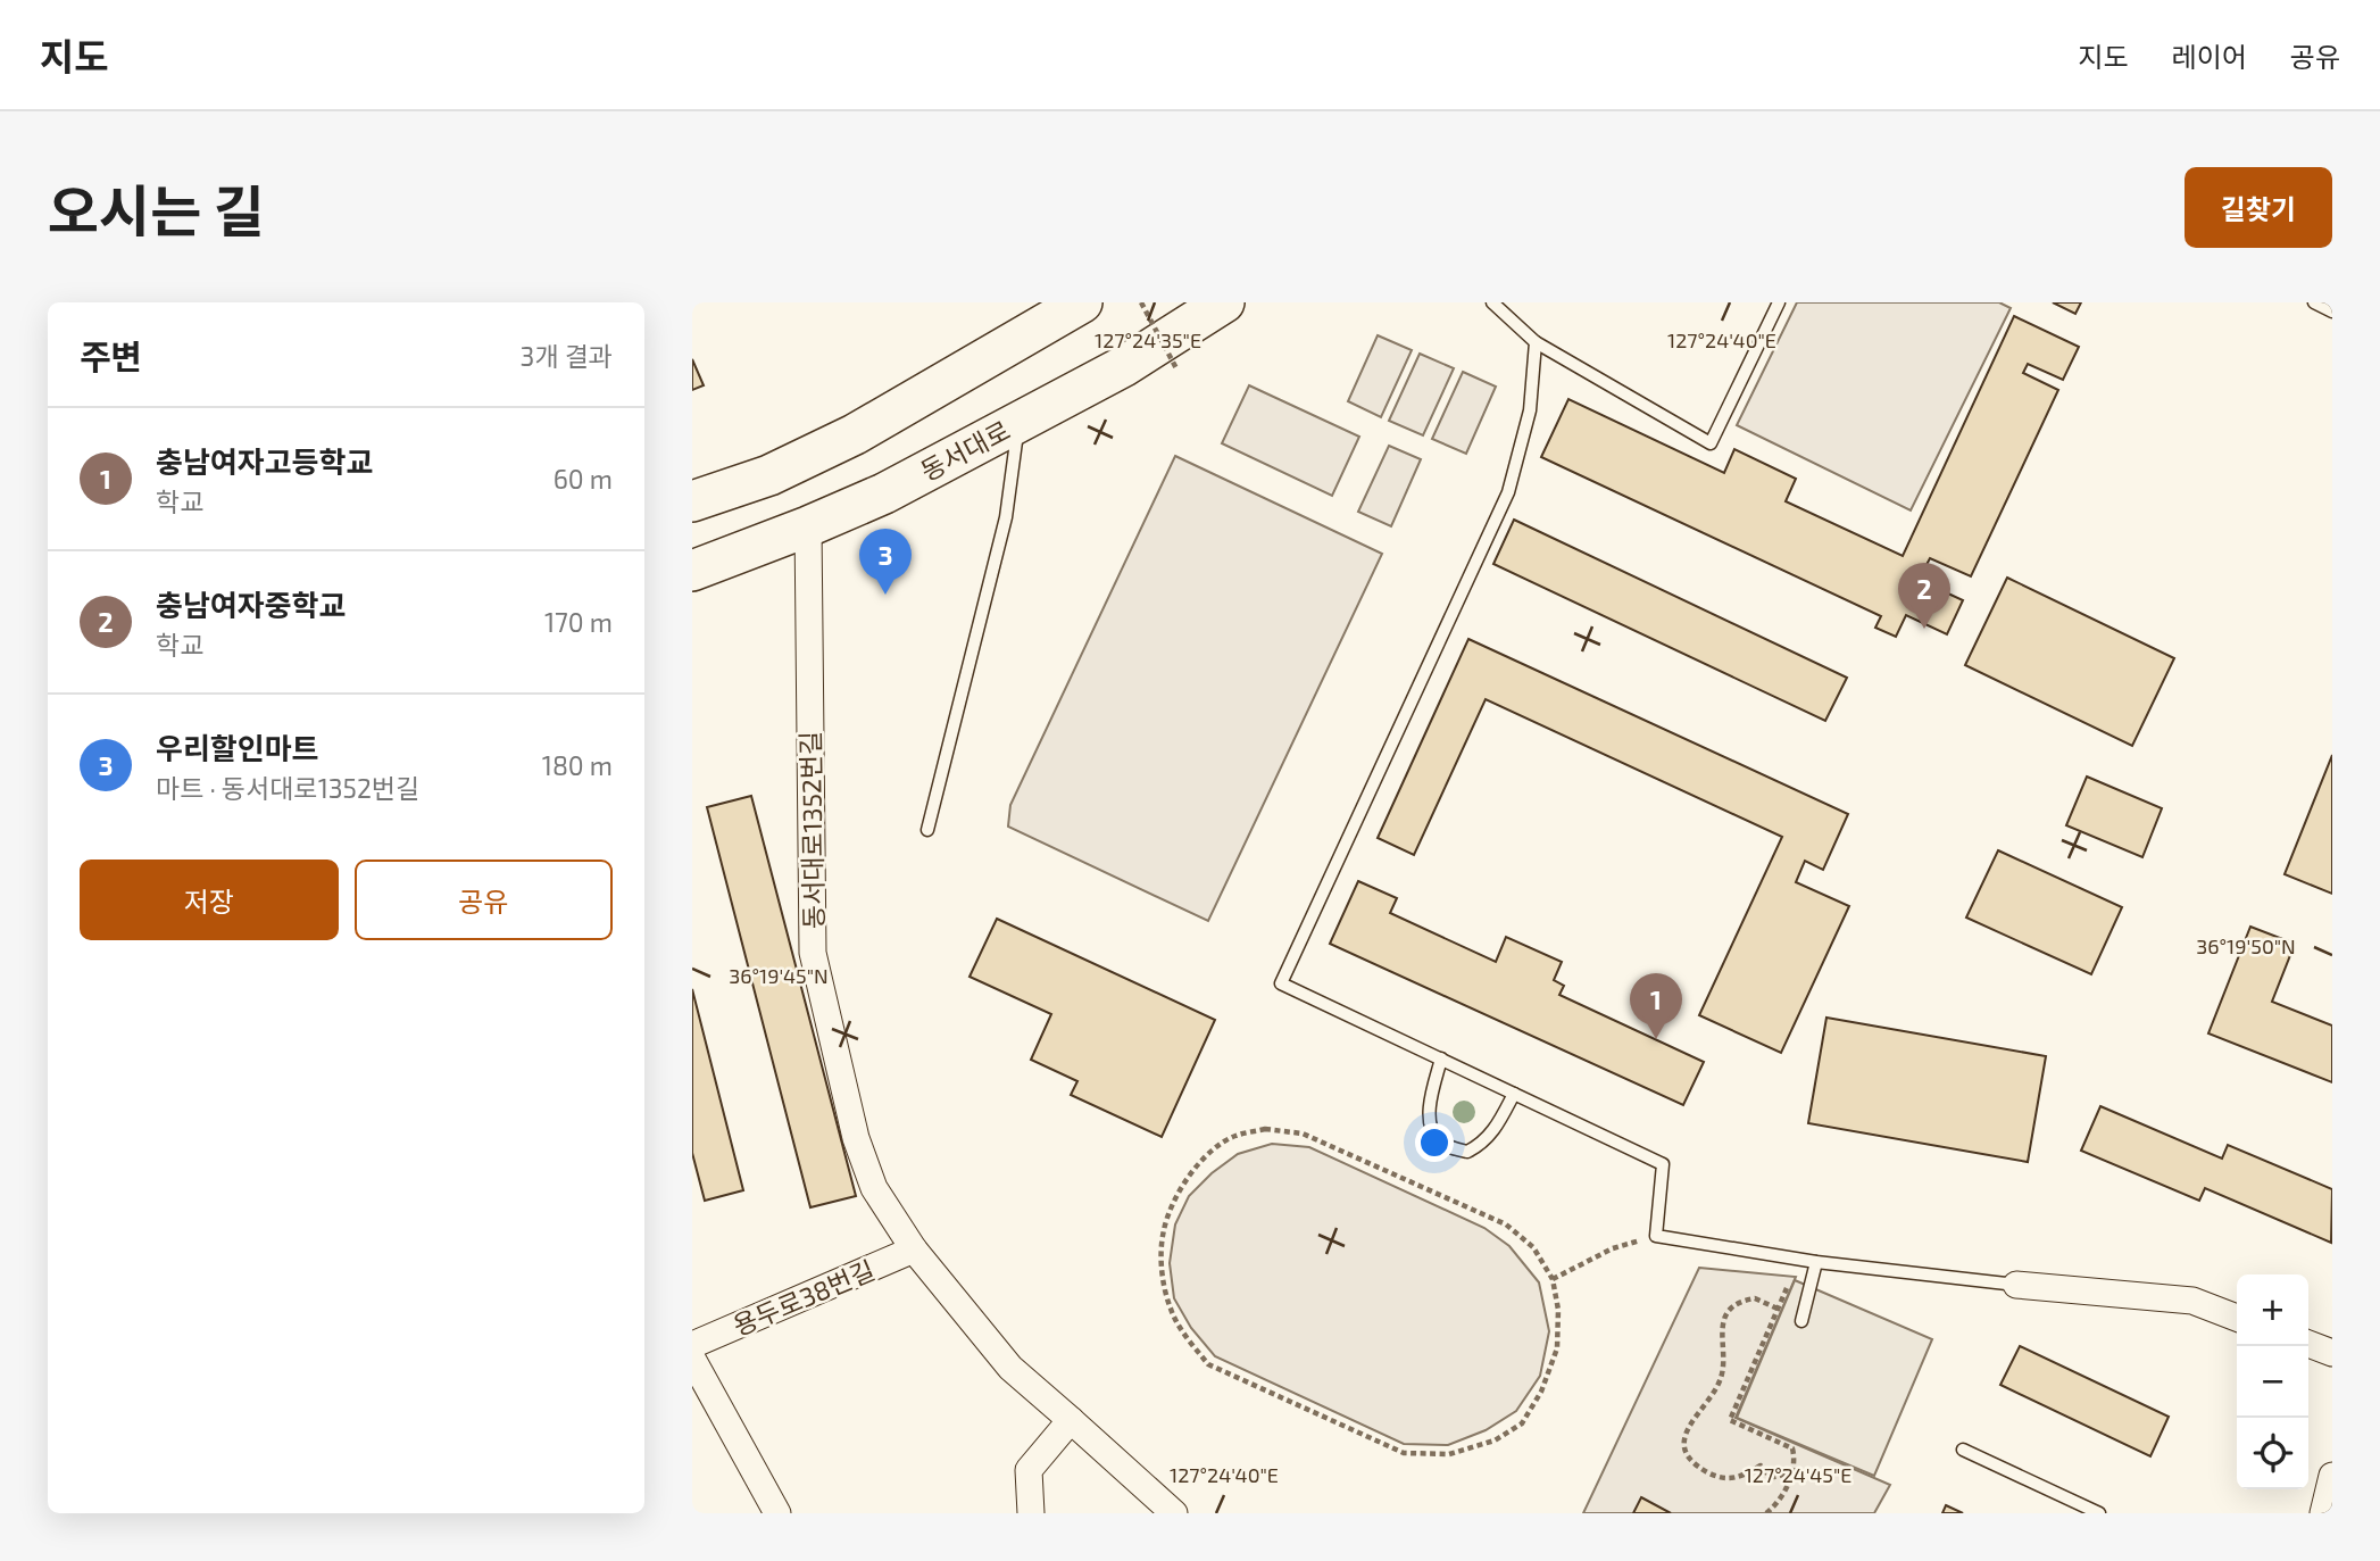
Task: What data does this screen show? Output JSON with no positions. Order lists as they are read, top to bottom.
{
  "streets": {
    "main road": ["동서대로"],
    "street": ["동서대로1352번길", "용두로38번길"]
  },
  "crossings": [
    ["동서대로", "동서대로1352번길"],
    ["동서대로1352번길", "용두로38번길"]
  ],
  "page": {
    "header": "지도",
    "nav": ["지도", "레이어", "공유"],
    "title": "오시는 길",
    "buttons": [
      "길찾기",
      ["저장", "공유"]
    ],
    "heading": ["주변", "3개 결과"],
    "list": [
      {
        "mark": "1",
        "name": "충남여자고등학교",
        "note": "학교",
        "value": "60 m"
      },
      {
        "mark": "2",
        "name": "충남여자중학교",
        "note": "학교",
        "value": "170 m"
      },
      {
        "mark": "3",
        "name": "우리할인마트",
        "note": "마트 · 동서대로1352번길",
        "value": "180 m"
      }
    ],
    "pins": ["3", "2", "1"],
    "map_buttons": ["+", "−"]
  },
  "coordinates": [
    "127°24'35\"E",
    "127°24'40\"E",
    "36°19'50\"N",
    "36°19'45\"N",
    "127°24'45\"E"
  ]
}
